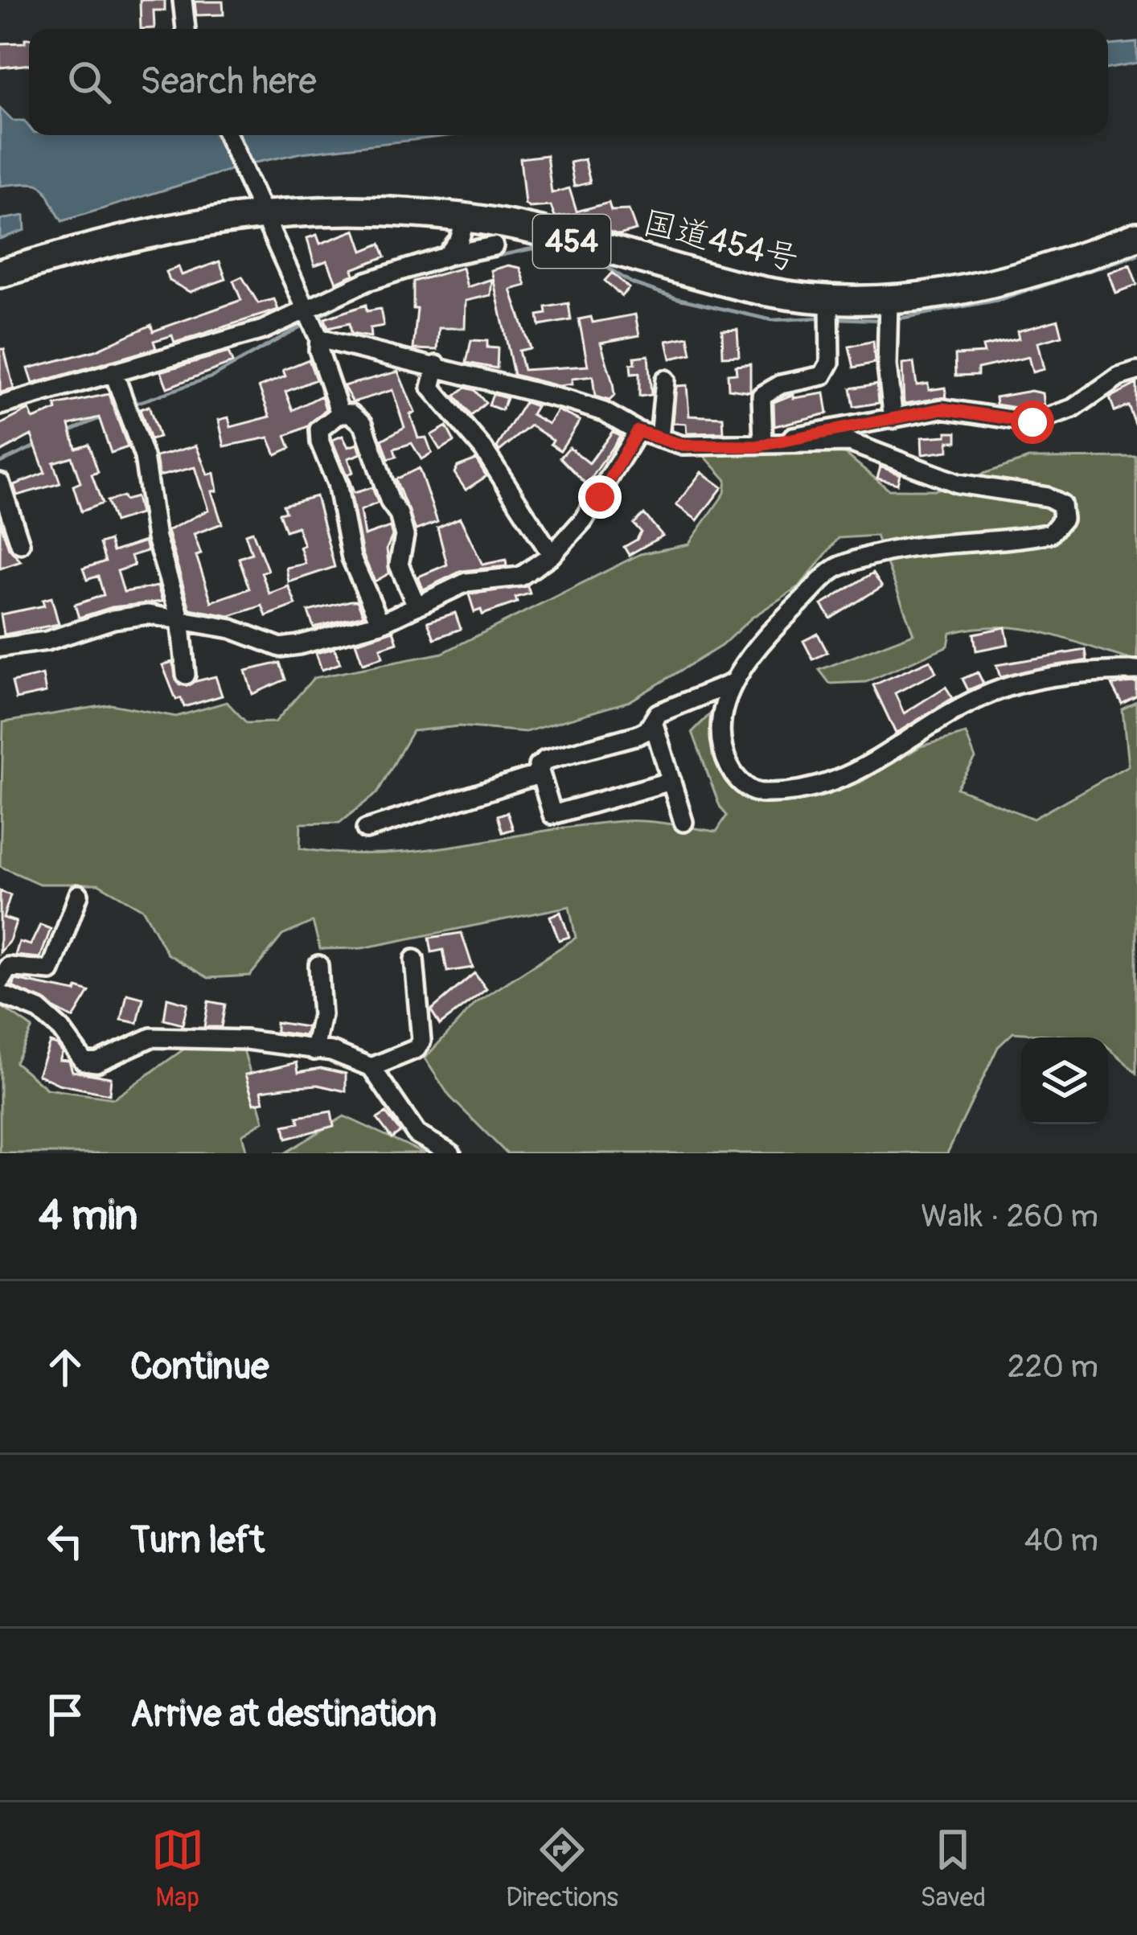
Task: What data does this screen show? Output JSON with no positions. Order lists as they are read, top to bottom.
{
  "streets": {
    "highway": ["454", "国道454号"]
  },
  "page": {
    "search": "Search here",
    "heading": ["4 min", "Walk · 260 m"],
    "list": [
      ["Continue", "220 m"],
      ["Turn left", "40 m"],
      "Arrive at destination"
    ],
    "nav": ["Map", "Directions", "Saved"]
  }
}
